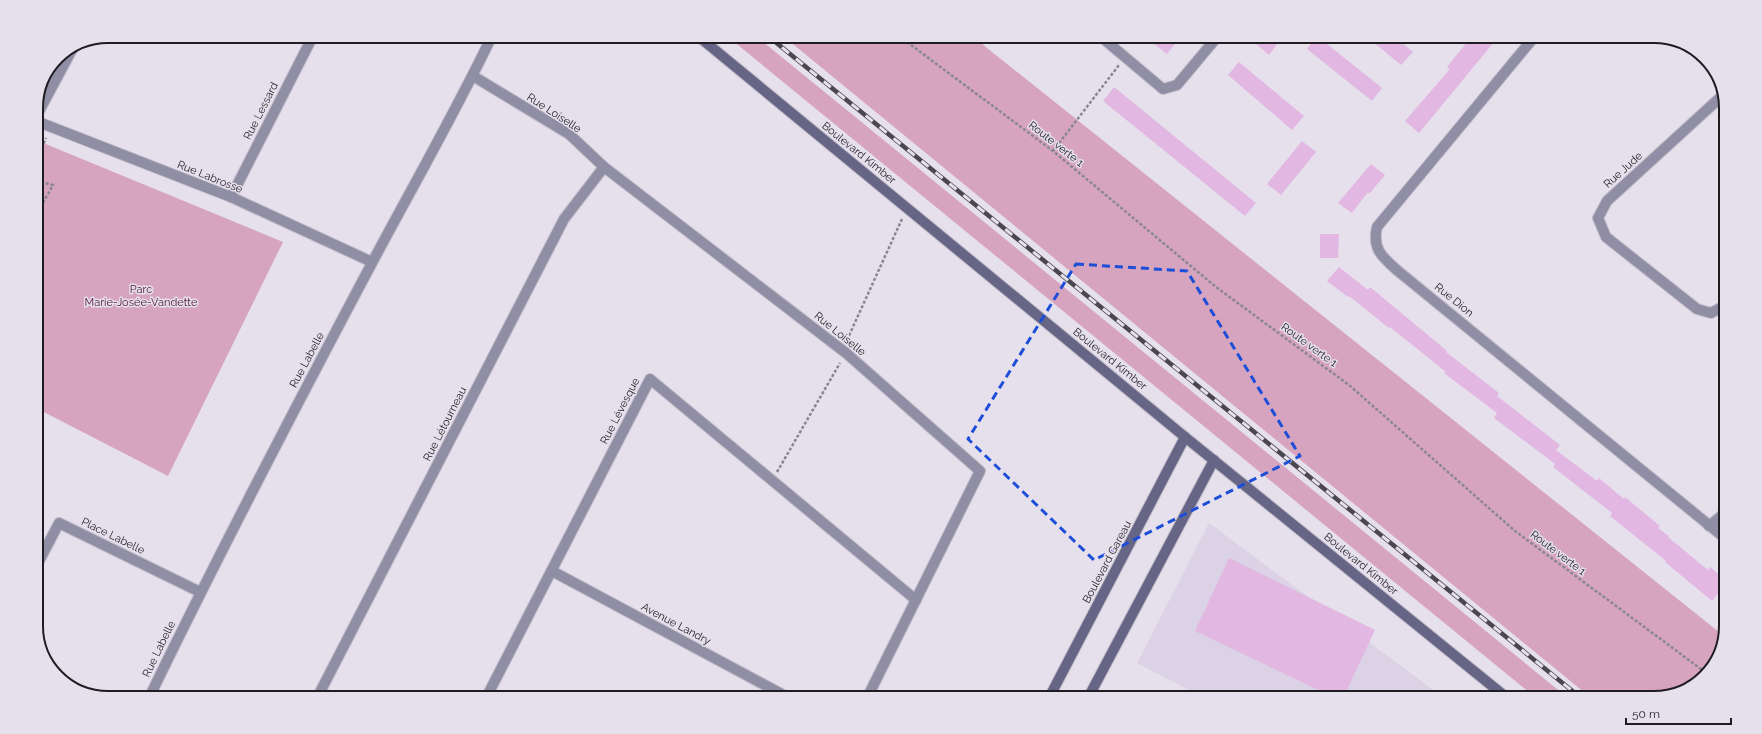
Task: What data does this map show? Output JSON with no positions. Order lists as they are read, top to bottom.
{
  "streets": {
    "street": [
      "Rue Lessard",
      "Rue Loiselle",
      "Boulevard Kimber",
      "Rue Jude",
      "Rue Labrosse",
      "Rue Dion",
      "Rue Labelle",
      "Rue Lévesque",
      "Rue Létourneau",
      "Place Labelle",
      "Boulevard Gareau",
      "Avenue Landry"
    ],
    "path": ["Route verte 1"]
  },
  "crossings": [
    ["Rue Lessard", "Rue Labrosse"],
    ["Rue Loiselle", "Rue Labelle"],
    ["Rue Loiselle", "Rue Lévesque"],
    ["Rue Loiselle", "Rue Létourneau"],
    ["Boulevard Kimber", "Boulevard Gareau"],
    ["Rue Labrosse", "Rue Labelle"],
    ["Rue Labelle", "Place Labelle"],
    ["Rue Lévesque", "Avenue Landry"]
  ],
  "parks": ["Parc Marie-Josée-Vandette"],
  "scale_bar": "50 m"
}
